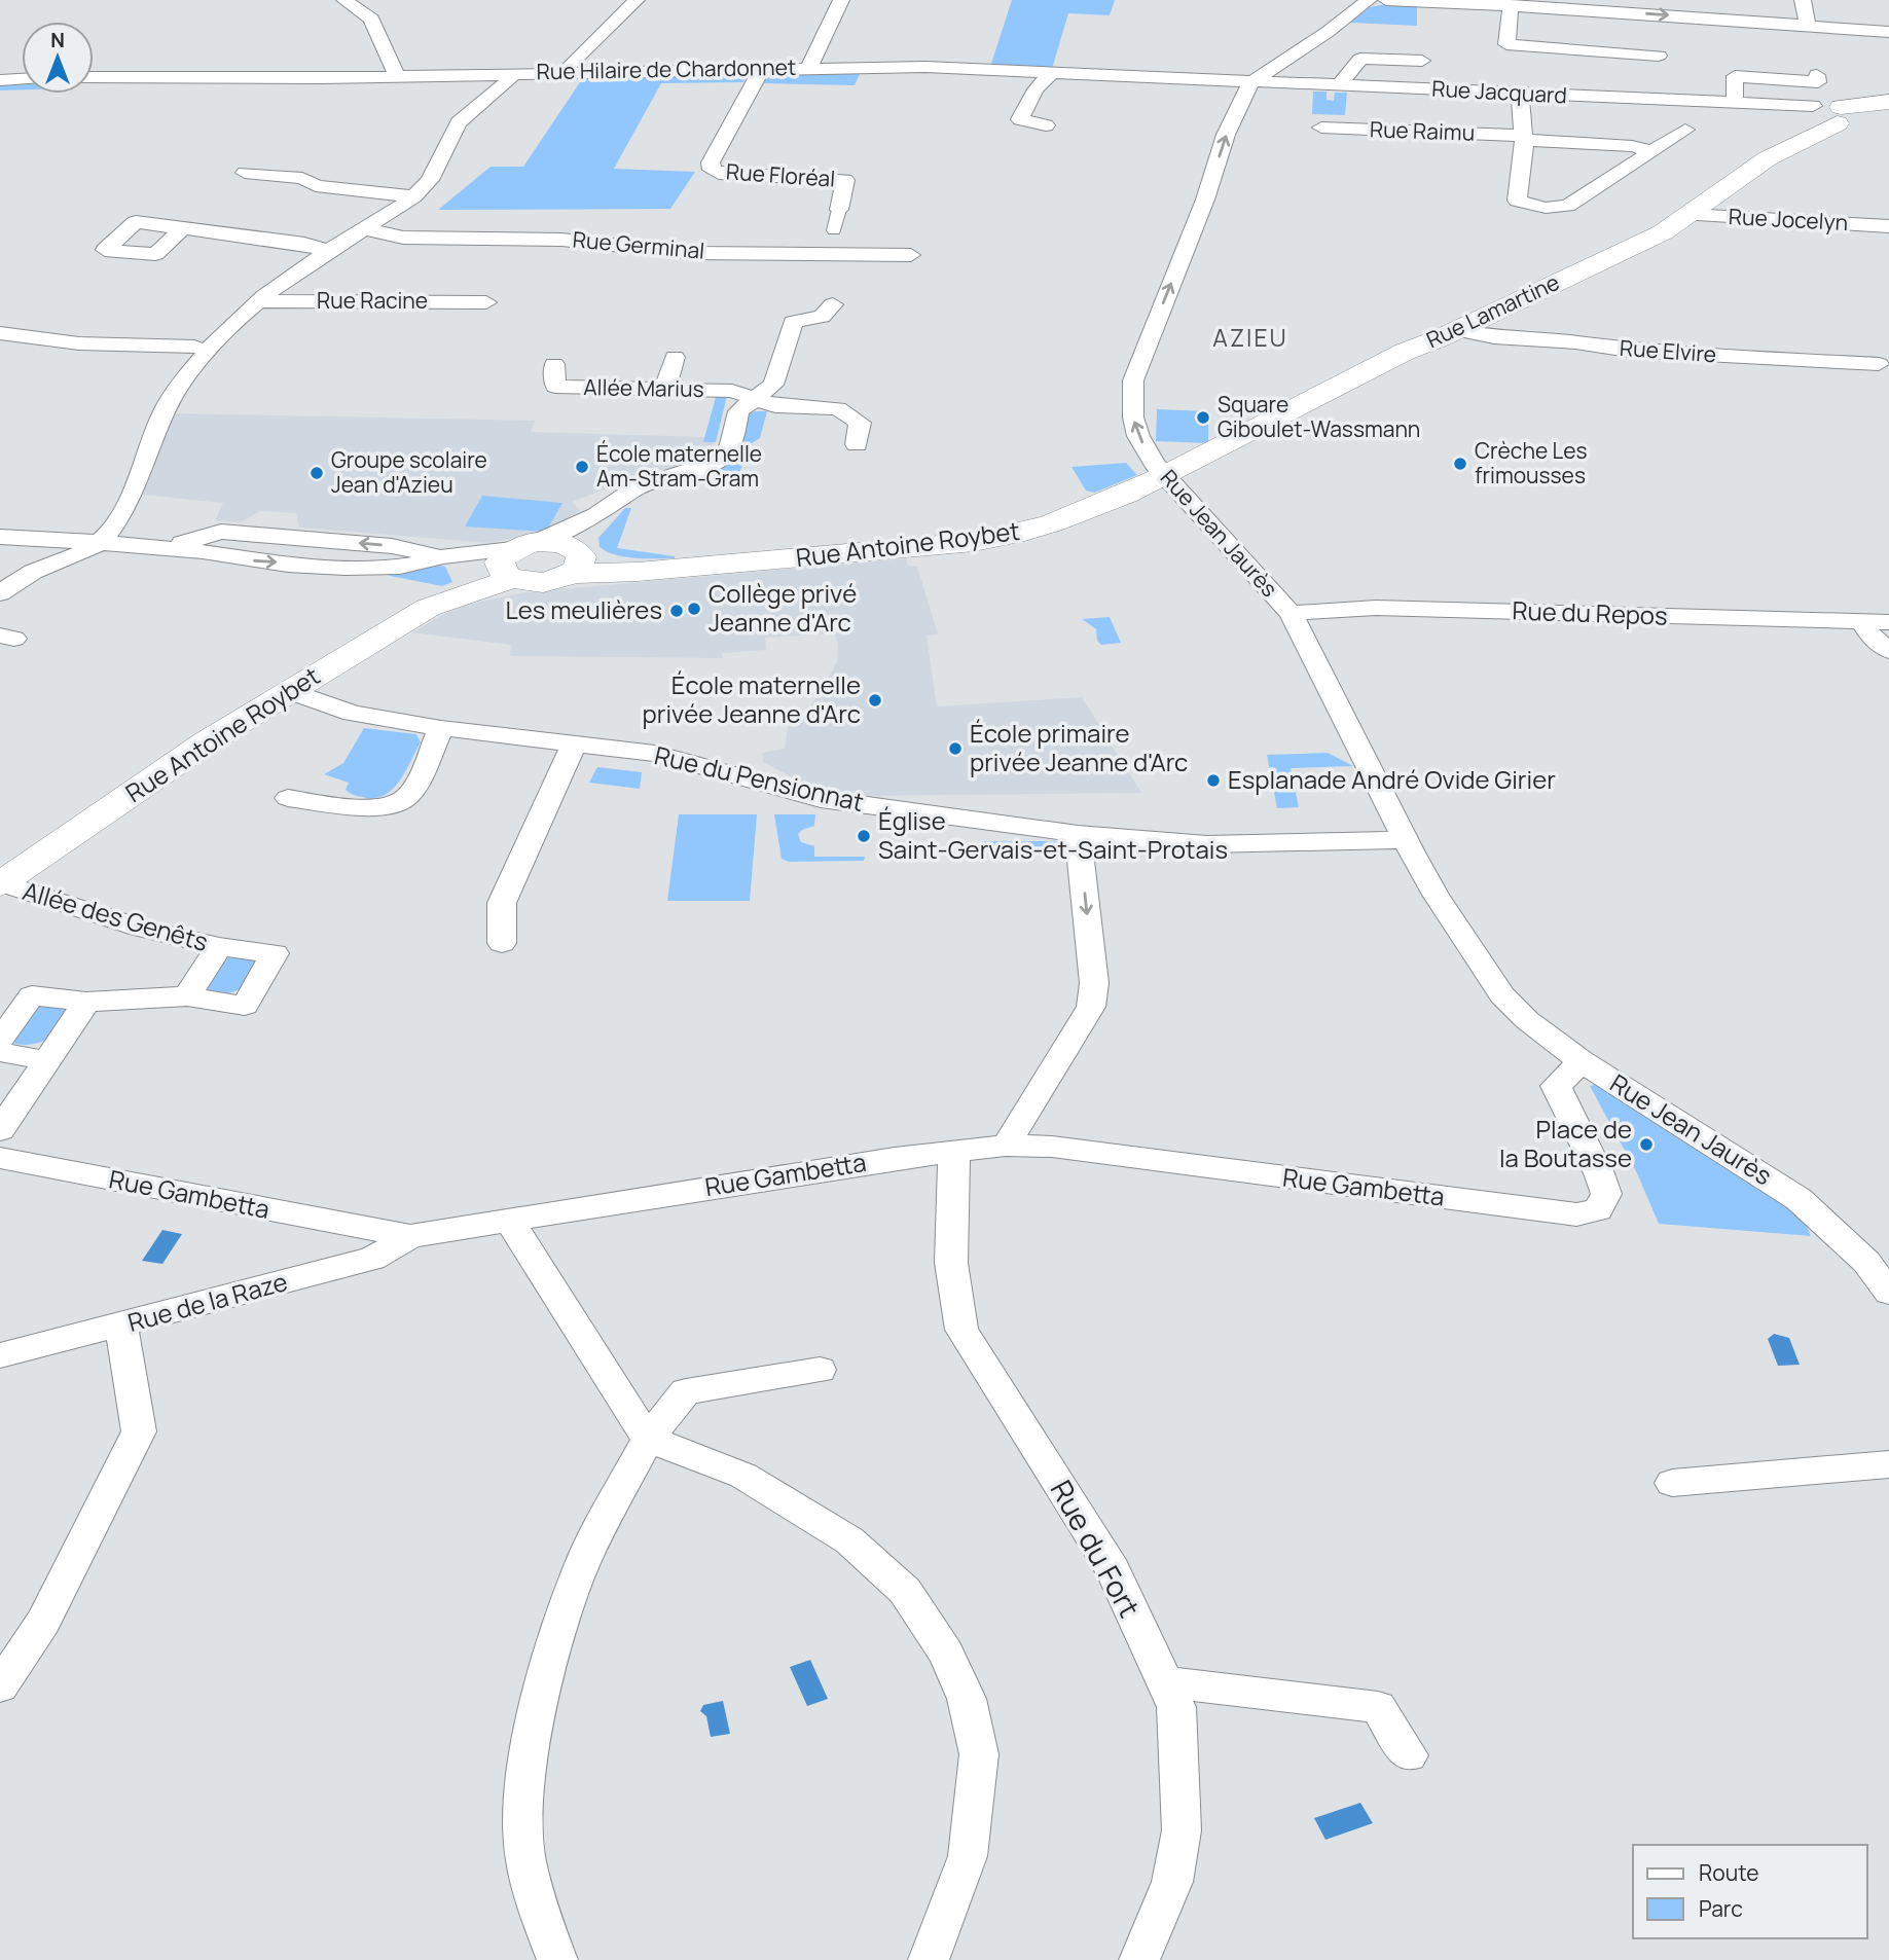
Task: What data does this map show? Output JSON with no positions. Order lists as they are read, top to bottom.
{
  "streets": {
    "street": [
      "Rue Hilaire de Chardonnet",
      "Rue Jacquard",
      "Rue Raimu",
      "Rue Floréal",
      "Rue Jocelyn",
      "Rue Germinal",
      "Rue Racine",
      "Rue Lamartine",
      "Rue Elvire",
      "Allée Marius",
      "Rue Jean Jaurès",
      "Rue Antoine Roybet",
      "Rue du Repos",
      "Rue du Pensionnat",
      "Allée des Genêts",
      "Rue Gambetta",
      "Rue de la Raze",
      "Rue du Fort"
    ]
  },
  "crossings": [
    ["Rue Hilaire de Chardonnet", "Rue Jacquard"],
    ["Rue Hilaire de Chardonnet", "Rue Floréal"],
    ["Rue Hilaire de Chardonnet", "Rue Jean Jaurès"],
    ["Rue Jacquard", "Rue Lamartine"],
    ["Rue Jacquard", "Rue Jean Jaurès"],
    ["Rue Floréal", "Rue Germinal"],
    ["Rue Jocelyn", "Rue Lamartine"],
    ["Rue Lamartine", "Rue Elvire"],
    ["Rue Lamartine", "Rue Jean Jaurès"],
    ["Rue Lamartine", "Rue Antoine Roybet"],
    ["Rue Jean Jaurès", "Rue Antoine Roybet"],
    ["Rue Jean Jaurès", "Rue du Repos"],
    ["Rue Jean Jaurès", "Rue du Pensionnat"],
    ["Rue Jean Jaurès", "Rue Gambetta"],
    ["Rue Antoine Roybet", "Rue du Pensionnat"],
    ["Rue Antoine Roybet", "Allée des Genêts"],
    ["Rue Gambetta", "Rue de la Raze"],
    ["Rue Gambetta", "Rue du Fort"]
  ],
  "districts": ["AZIEU"],
  "places": [
    "Square Giboulet-Wassmann",
    "Crèche Les frimousses",
    "École maternelle Am-Stram-Gram",
    "Groupe scolaire Jean d'Azieu",
    "Collège privé Jeanne d'Arc",
    "Les meulières",
    "École maternelle privée Jeanne d'Arc",
    "École primaire privée Jeanne d'Arc",
    "Esplanade André Ovide Girier",
    "Église Saint-Gervais-et-Saint-Protais",
    "Place de la Boutasse"
  ],
  "legend": ["Route", "Parc"],
  "north": "top"
}
